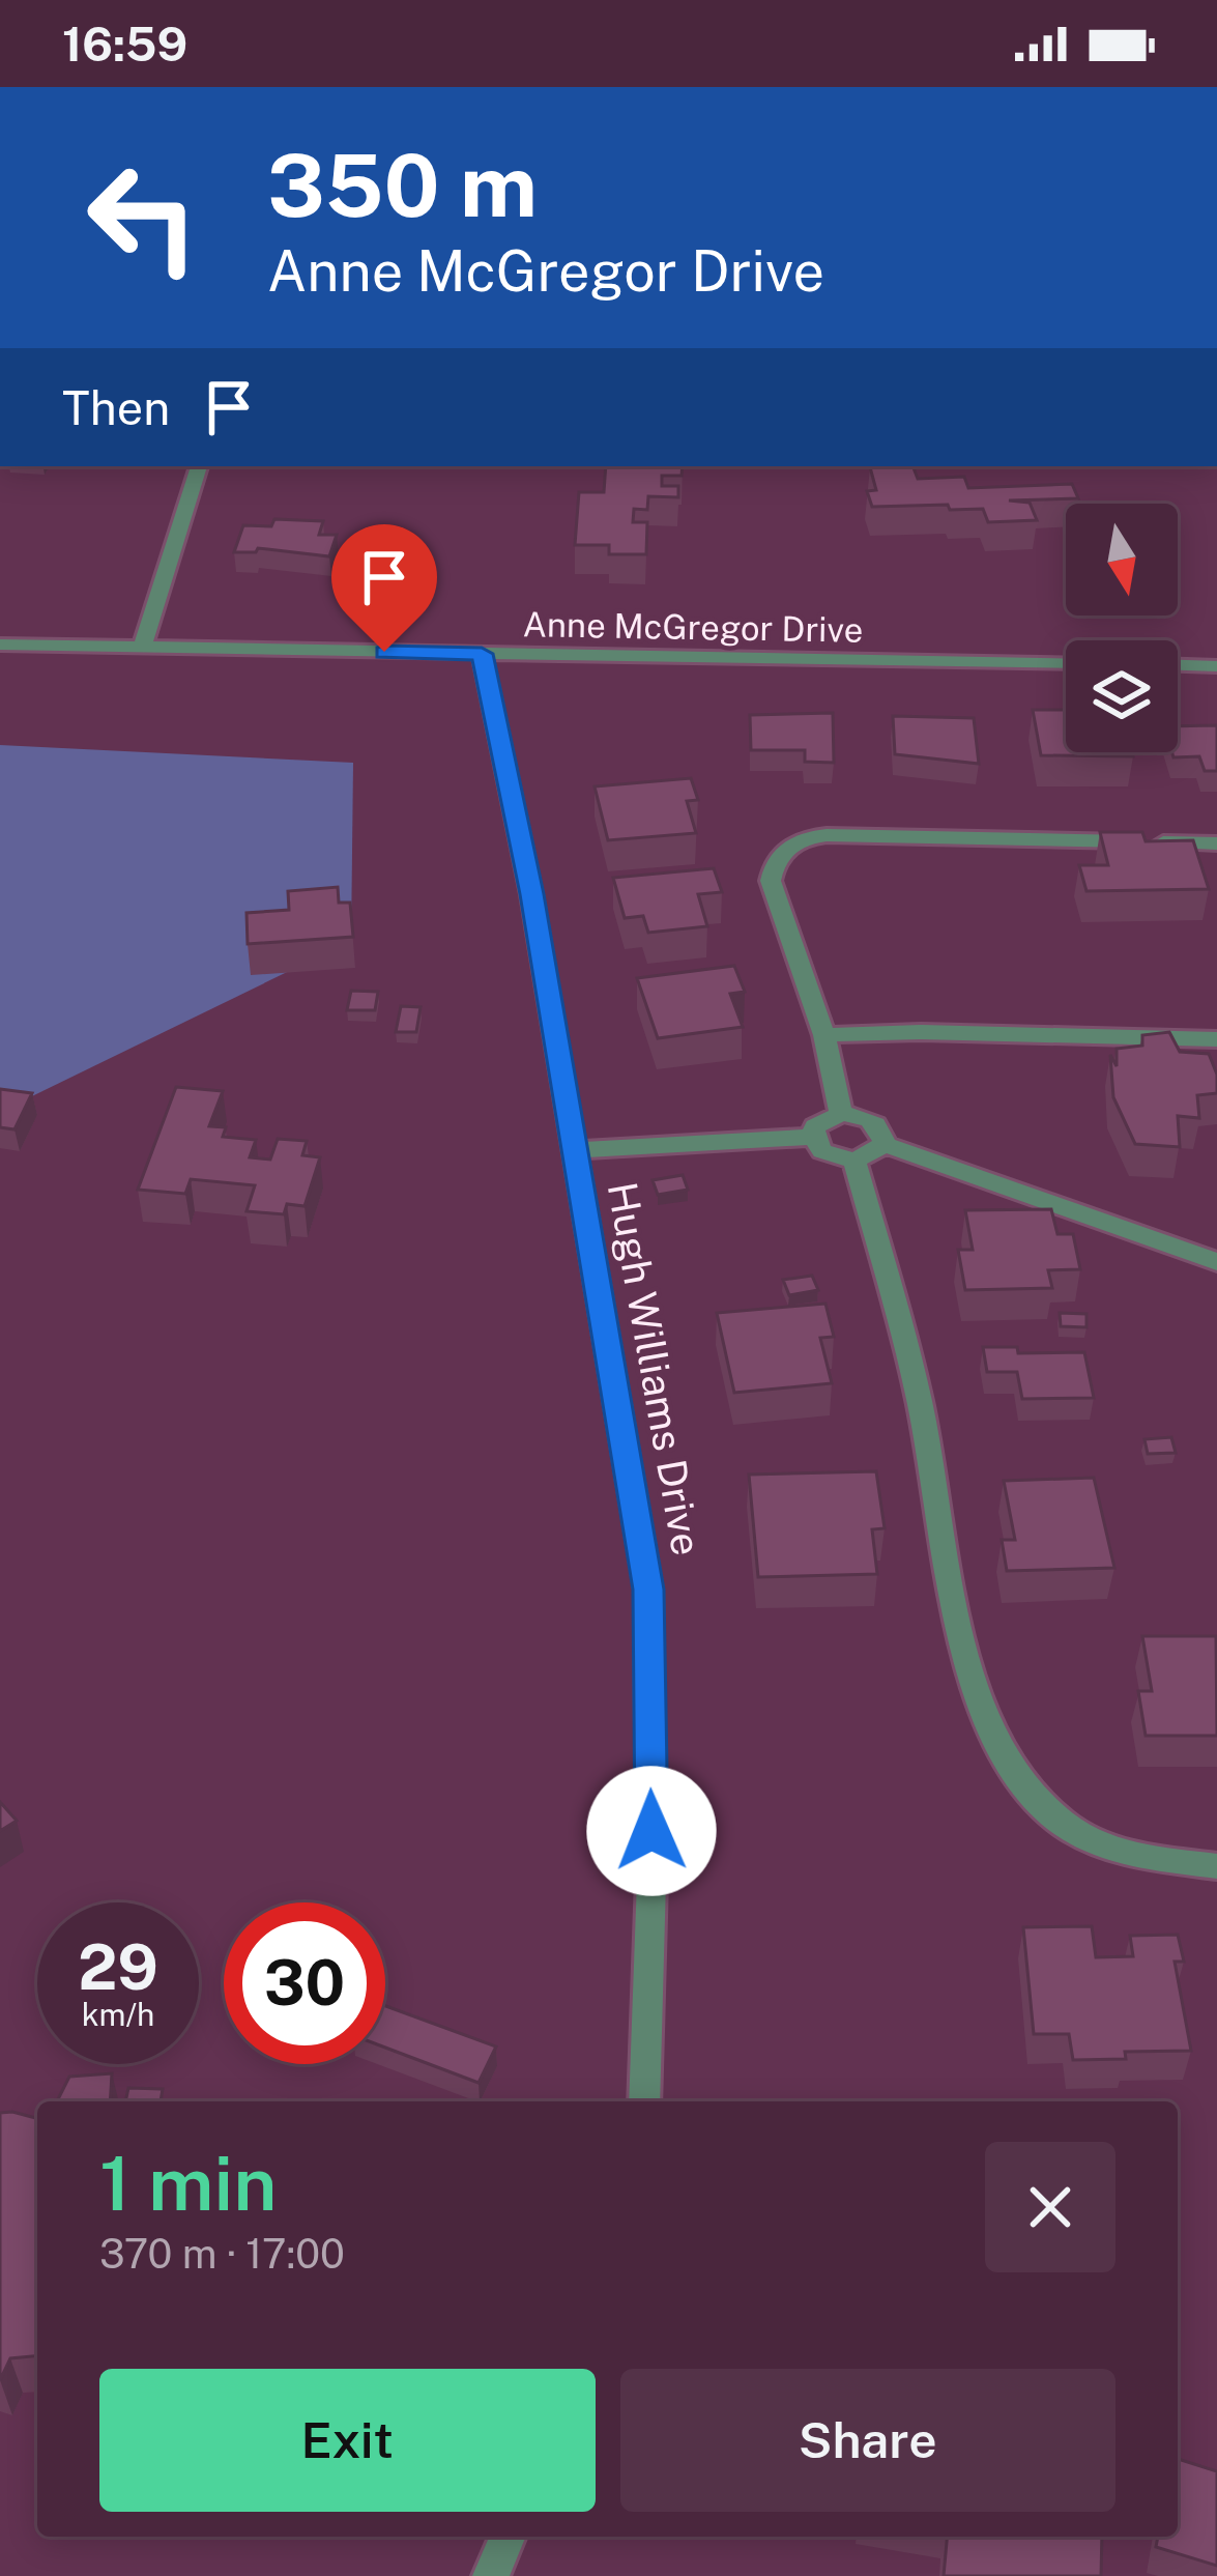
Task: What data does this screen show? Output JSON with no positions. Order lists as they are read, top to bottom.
{
  "streets": {
    "street": ["Anne McGregor Drive", "Hugh Williams Drive"]
  },
  "crossings": [
    ["Anne McGregor Drive", "Hugh Williams Drive"]
  ],
  "north": "bottom",
  "page": {
    "status": "16:59",
    "turn": ["350 m", "Anne McGregor Drive"],
    "then": "Then",
    "speed": "29 km/h",
    "limit": "30",
    "heading": ["1 min", "370 m · 17:00"],
    "buttons": ["Exit", "Share"]
  }
}
